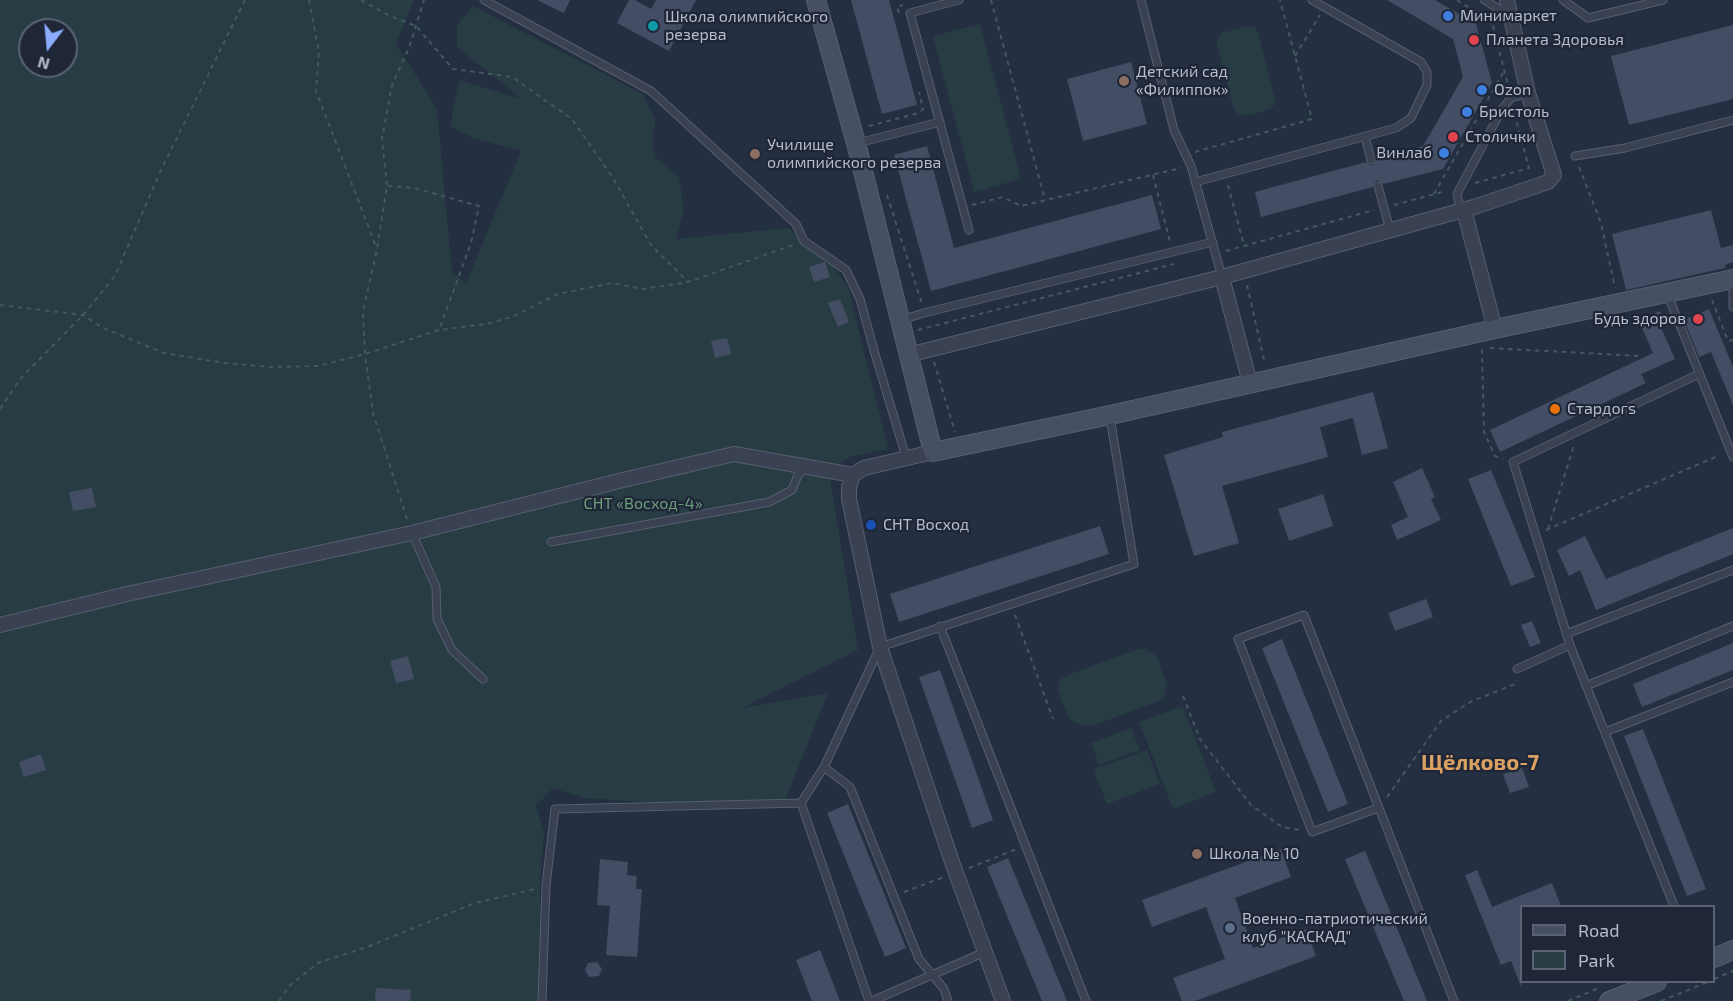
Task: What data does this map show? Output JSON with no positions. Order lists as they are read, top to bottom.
{
  "districts": ["Щёлково-7"],
  "parks": ["СНТ «Восход-4»"],
  "places": [
    "Минимаркет",
    "Школа олимпийского резерва",
    "Планета Здоровья",
    "Детский сад «Филиппок»",
    "Ozon",
    "Бристоль",
    "Столички",
    "Винлаб",
    "Училище олимпийского резерва",
    "Будь здоров",
    "Стардогs",
    "СНТ Восход",
    "Школа № 10",
    "Военно-патриотический клуб \"КАСКАД\""
  ],
  "legend": ["Road", "Park"],
  "north": "bottom"
}
